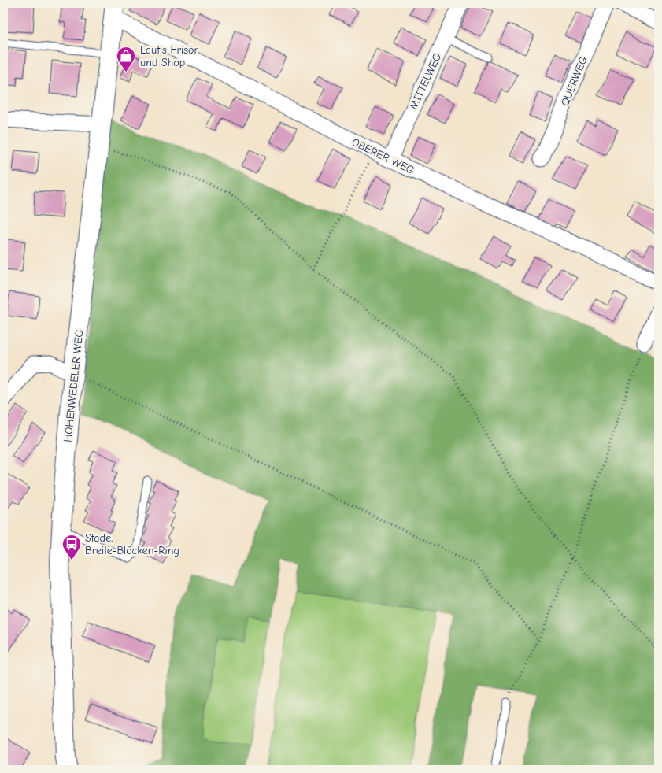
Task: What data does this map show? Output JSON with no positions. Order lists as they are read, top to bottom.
{
  "streets": {
    "street": [
      "MITTELWEG",
      "QUERWEG",
      "OBERER WEG",
      "HOHENWEDELER WEG"
    ]
  },
  "crossings": [
    ["MITTELWEG", "OBERER WEG"],
    ["OBERER WEG", "HOHENWEDELER WEG"]
  ],
  "places": {
    "shop": ["Laut's Frisör und Shop"],
    "bus stop": ["Stade, Breite-Blöcken-Ring"]
  }
}
